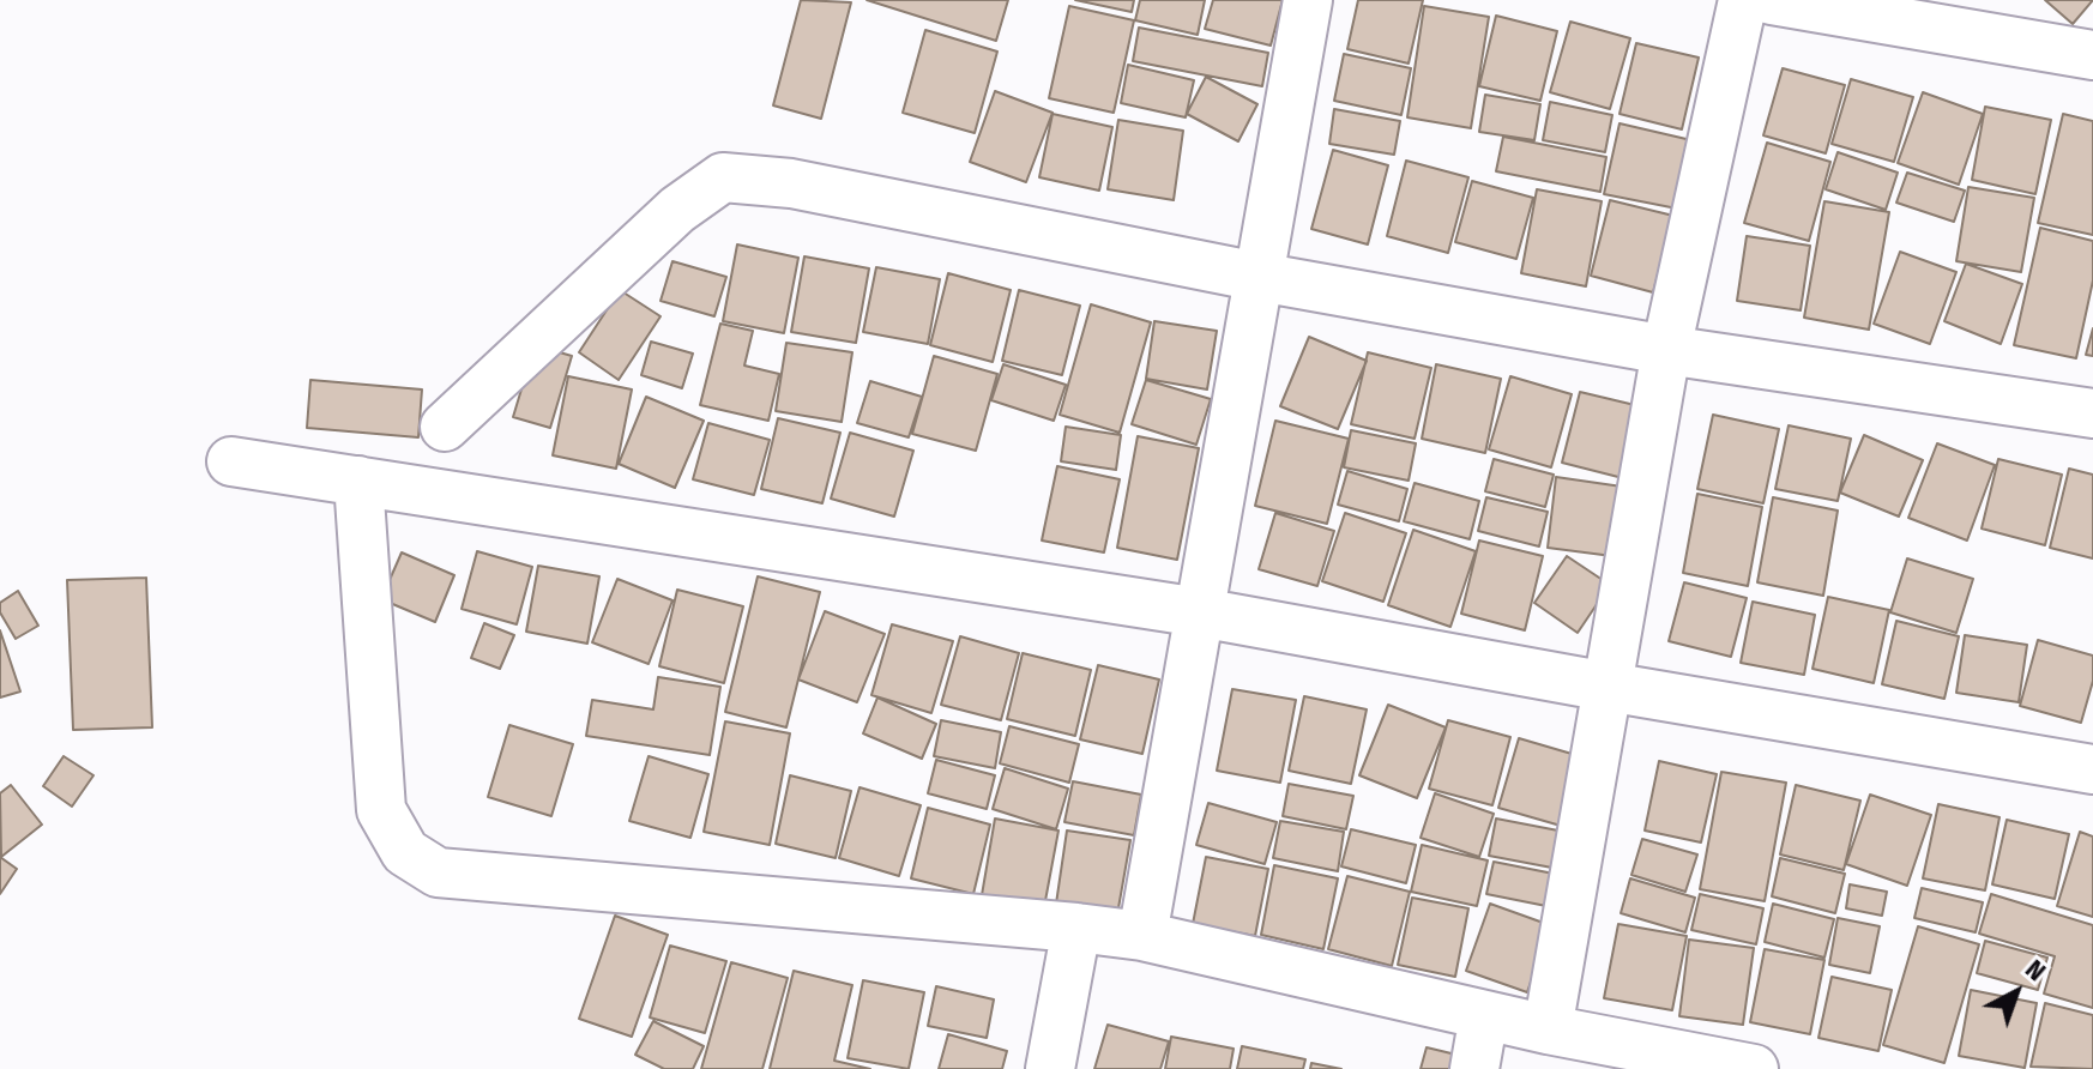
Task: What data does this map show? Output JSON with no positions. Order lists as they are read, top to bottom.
{
  "north": "top right"
}
